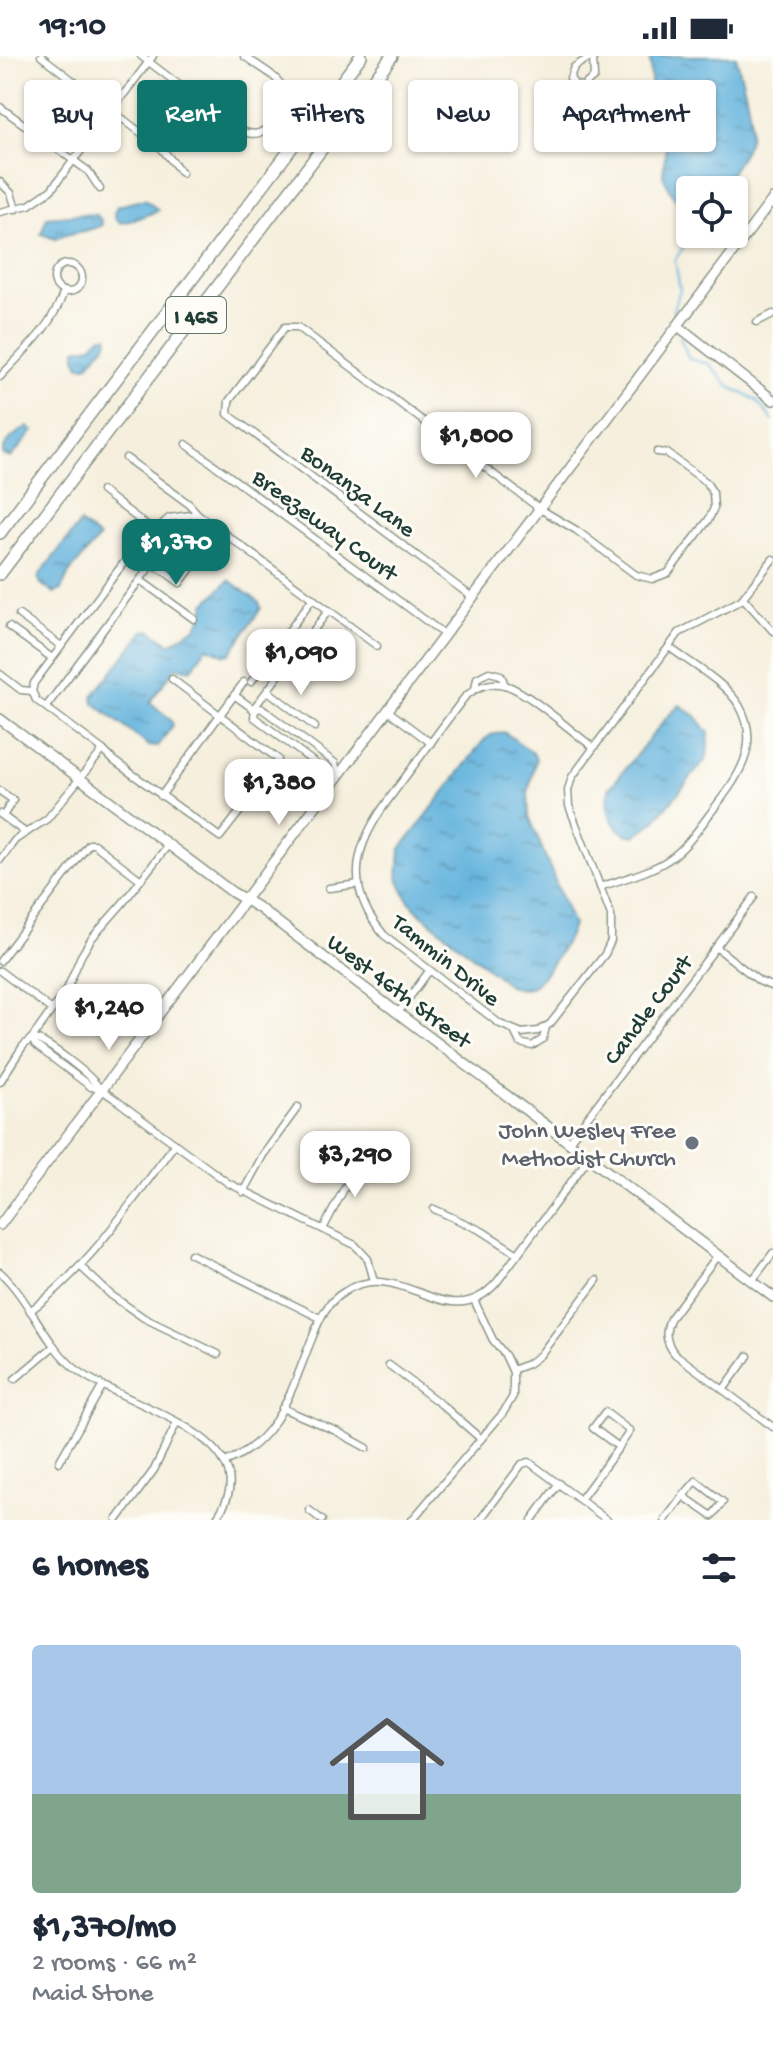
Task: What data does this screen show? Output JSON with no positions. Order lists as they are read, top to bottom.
{
  "streets": {
    "highway": ["I 465"],
    "street": [
      "Bonanza Lane",
      "Breezeway Court",
      "Tammin Drive",
      "West 46th Street",
      "Candle Court"
    ]
  },
  "crossings": [
    ["West 46th Street", "Candle Court"]
  ],
  "places": ["John Wesley Free Methodist Church"],
  "page": {
    "status": "19:10",
    "chip": [
      "Buy",
      "Rent",
      "Filters",
      "New",
      "Apartment"
    ],
    "price": [
      "$1,800",
      "$1,370",
      "$1,090",
      "$1,380",
      "$1,240",
      "$3,290"
    ],
    "heading": "6 homes",
    "list": [
      {
        "name": "$1,370/mo",
        "note": "2 rooms · 66 m² · Maid Stone"
      }
    ]
  }
}
